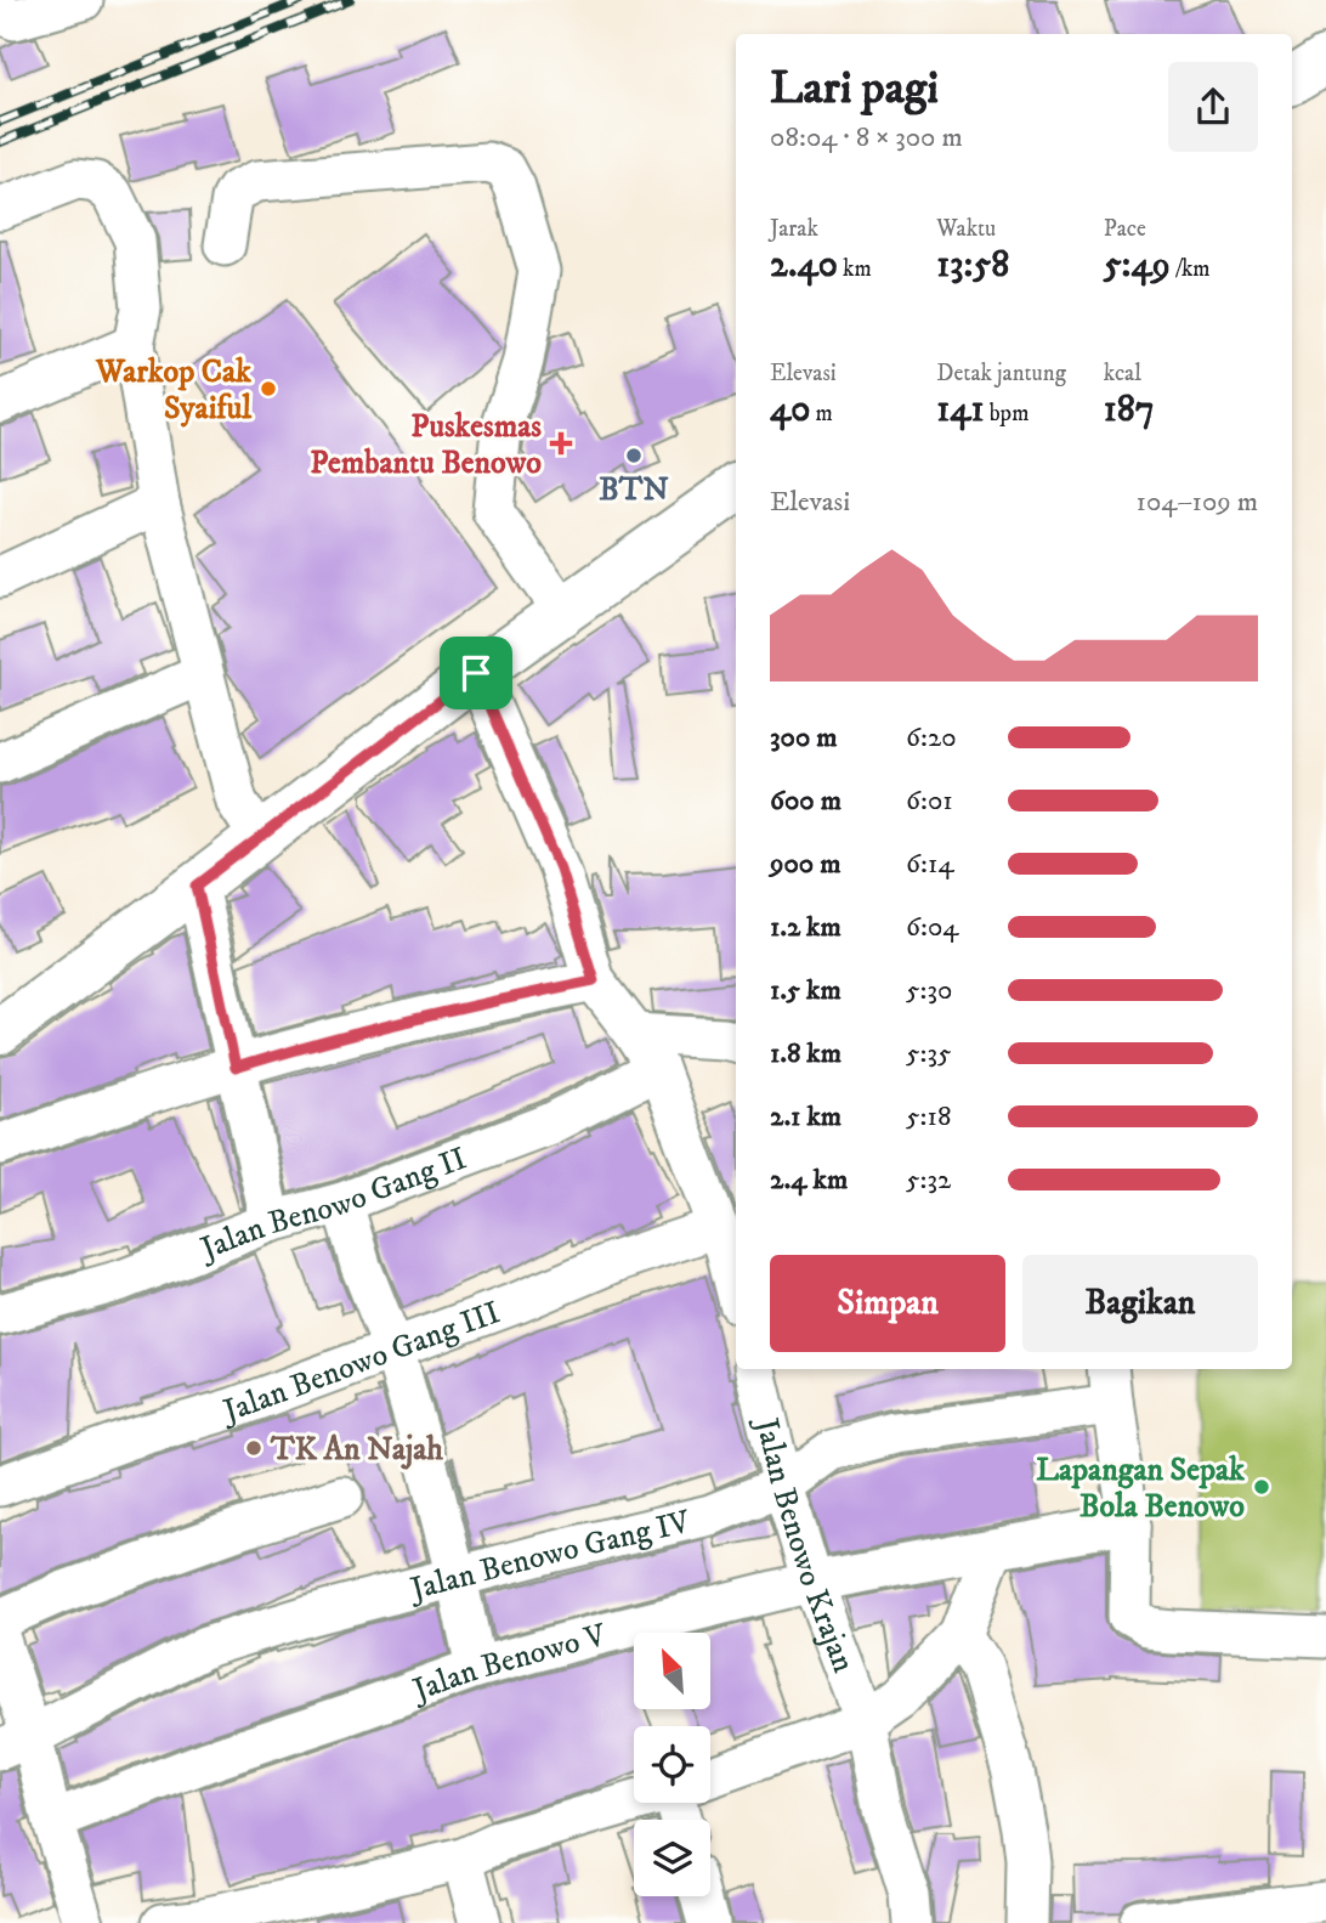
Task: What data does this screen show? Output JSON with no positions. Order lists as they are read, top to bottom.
{
  "streets": {
    "street": [
      "Jalan Benowo Gang II",
      "Jalan Benowo Gang III",
      "Jalan Benowo Krajan",
      "Jalan Benowo Gang IV",
      "Jalan Benowo V"
    ]
  },
  "crossings": [
    ["Jalan Benowo Krajan", "Jalan Benowo Gang IV"],
    ["Jalan Benowo Krajan", "Jalan Benowo V"]
  ],
  "places": {
    "other": [
      "Warkop Cak Syaiful",
      "BTN",
      "TK An Najah",
      "Lapangan Sepak Bola Benowo"
    ],
    "health": ["Puskesmas Pembantu Benowo"]
  },
  "north": "top left",
  "page": {
    "heading": ["Lari pagi", "08:04 · 8 × 300 m"],
    "stats": [
      ["Jarak", "2.40 km"],
      ["Waktu", "13:58"],
      ["Pace", "5:49 /km"],
      ["Elevasi", "40 m"],
      ["Detak jantung", "141 bpm"],
      ["kcal", "187"]
    ],
    "chart": ["Elevasi", "104–109 m"],
    "list": [
      {
        "name": "300 m",
        "note": "6:20"
      },
      {
        "name": "600 m",
        "note": "6:01"
      },
      {
        "name": "900 m",
        "note": "6:14"
      },
      {
        "name": "1.2 km",
        "note": "6:04"
      },
      {
        "name": "1.5 km",
        "note": "5:30"
      },
      {
        "name": "1.8 km",
        "note": "5:35"
      },
      {
        "name": "2.1 km",
        "note": "5:18"
      },
      {
        "name": "2.4 km",
        "note": "5:32"
      }
    ],
    "buttons": ["Simpan", "Bagikan"]
  }
}
